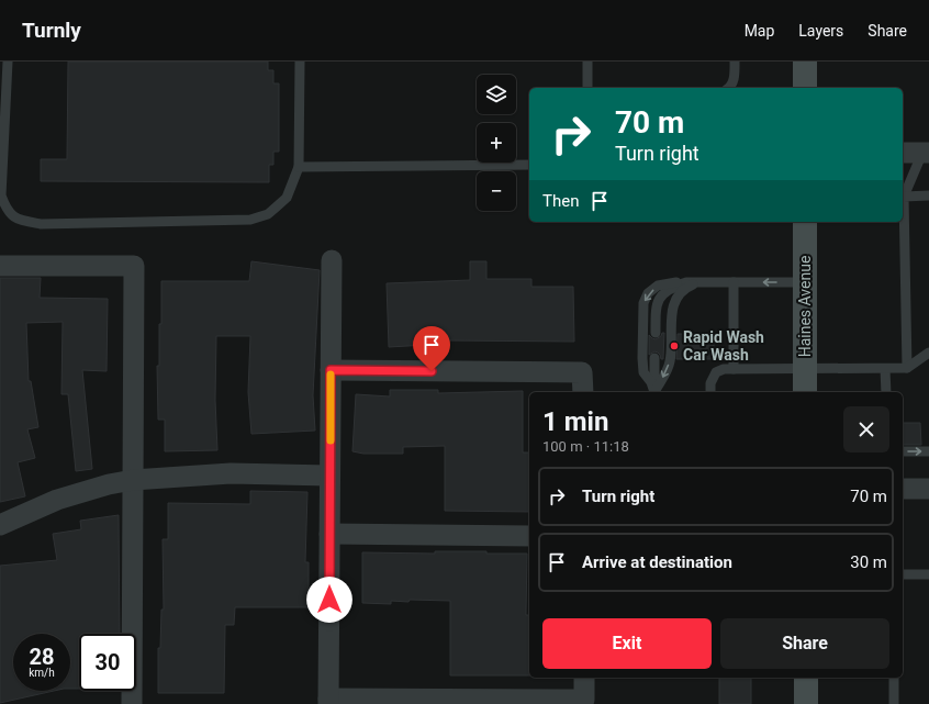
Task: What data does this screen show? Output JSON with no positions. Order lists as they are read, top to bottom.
{
  "streets": {
    "main road": ["Haines Avenue"]
  },
  "places": ["Rapid Wash Car Wash"],
  "page": {
    "header": "Turnly",
    "nav": ["Map", "Layers", "Share"],
    "map_buttons": ["+", "−"],
    "turn": ["70 m", "Turn right"],
    "then": "Then",
    "heading": ["1 min", "100 m · 11:18"],
    "list": [
      {
        "name": "Turn right",
        "value": "70 m"
      },
      {
        "name": "Arrive at destination",
        "value": "30 m"
      }
    ],
    "buttons": ["Exit", "Share"],
    "speed": "28 km/h",
    "limit": "30"
  }
}
